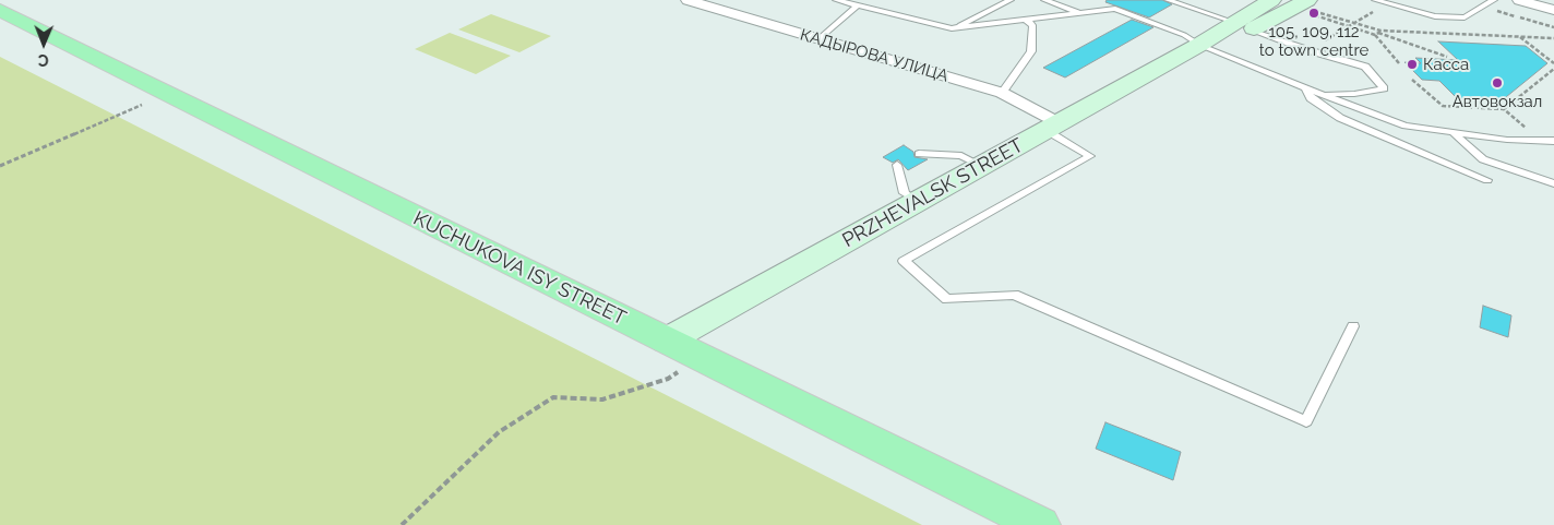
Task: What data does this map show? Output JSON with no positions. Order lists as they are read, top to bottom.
{
  "streets": {
    "main road": ["PRZHEVALSK STREET", "KUCHUKOVA ISY STREET"],
    "street": ["КАДЫРОВА УЛИЦА"]
  },
  "crossings": [
    ["КАДЫРОВА УЛИЦА", "PRZHEVALSK STREET"],
    ["PRZHEVALSK STREET", "KUCHUKOVA ISY STREET"]
  ],
  "places": ["105, 109, 112 to town centre", "Касса", "Автовокзал"],
  "north": "bottom"
}
